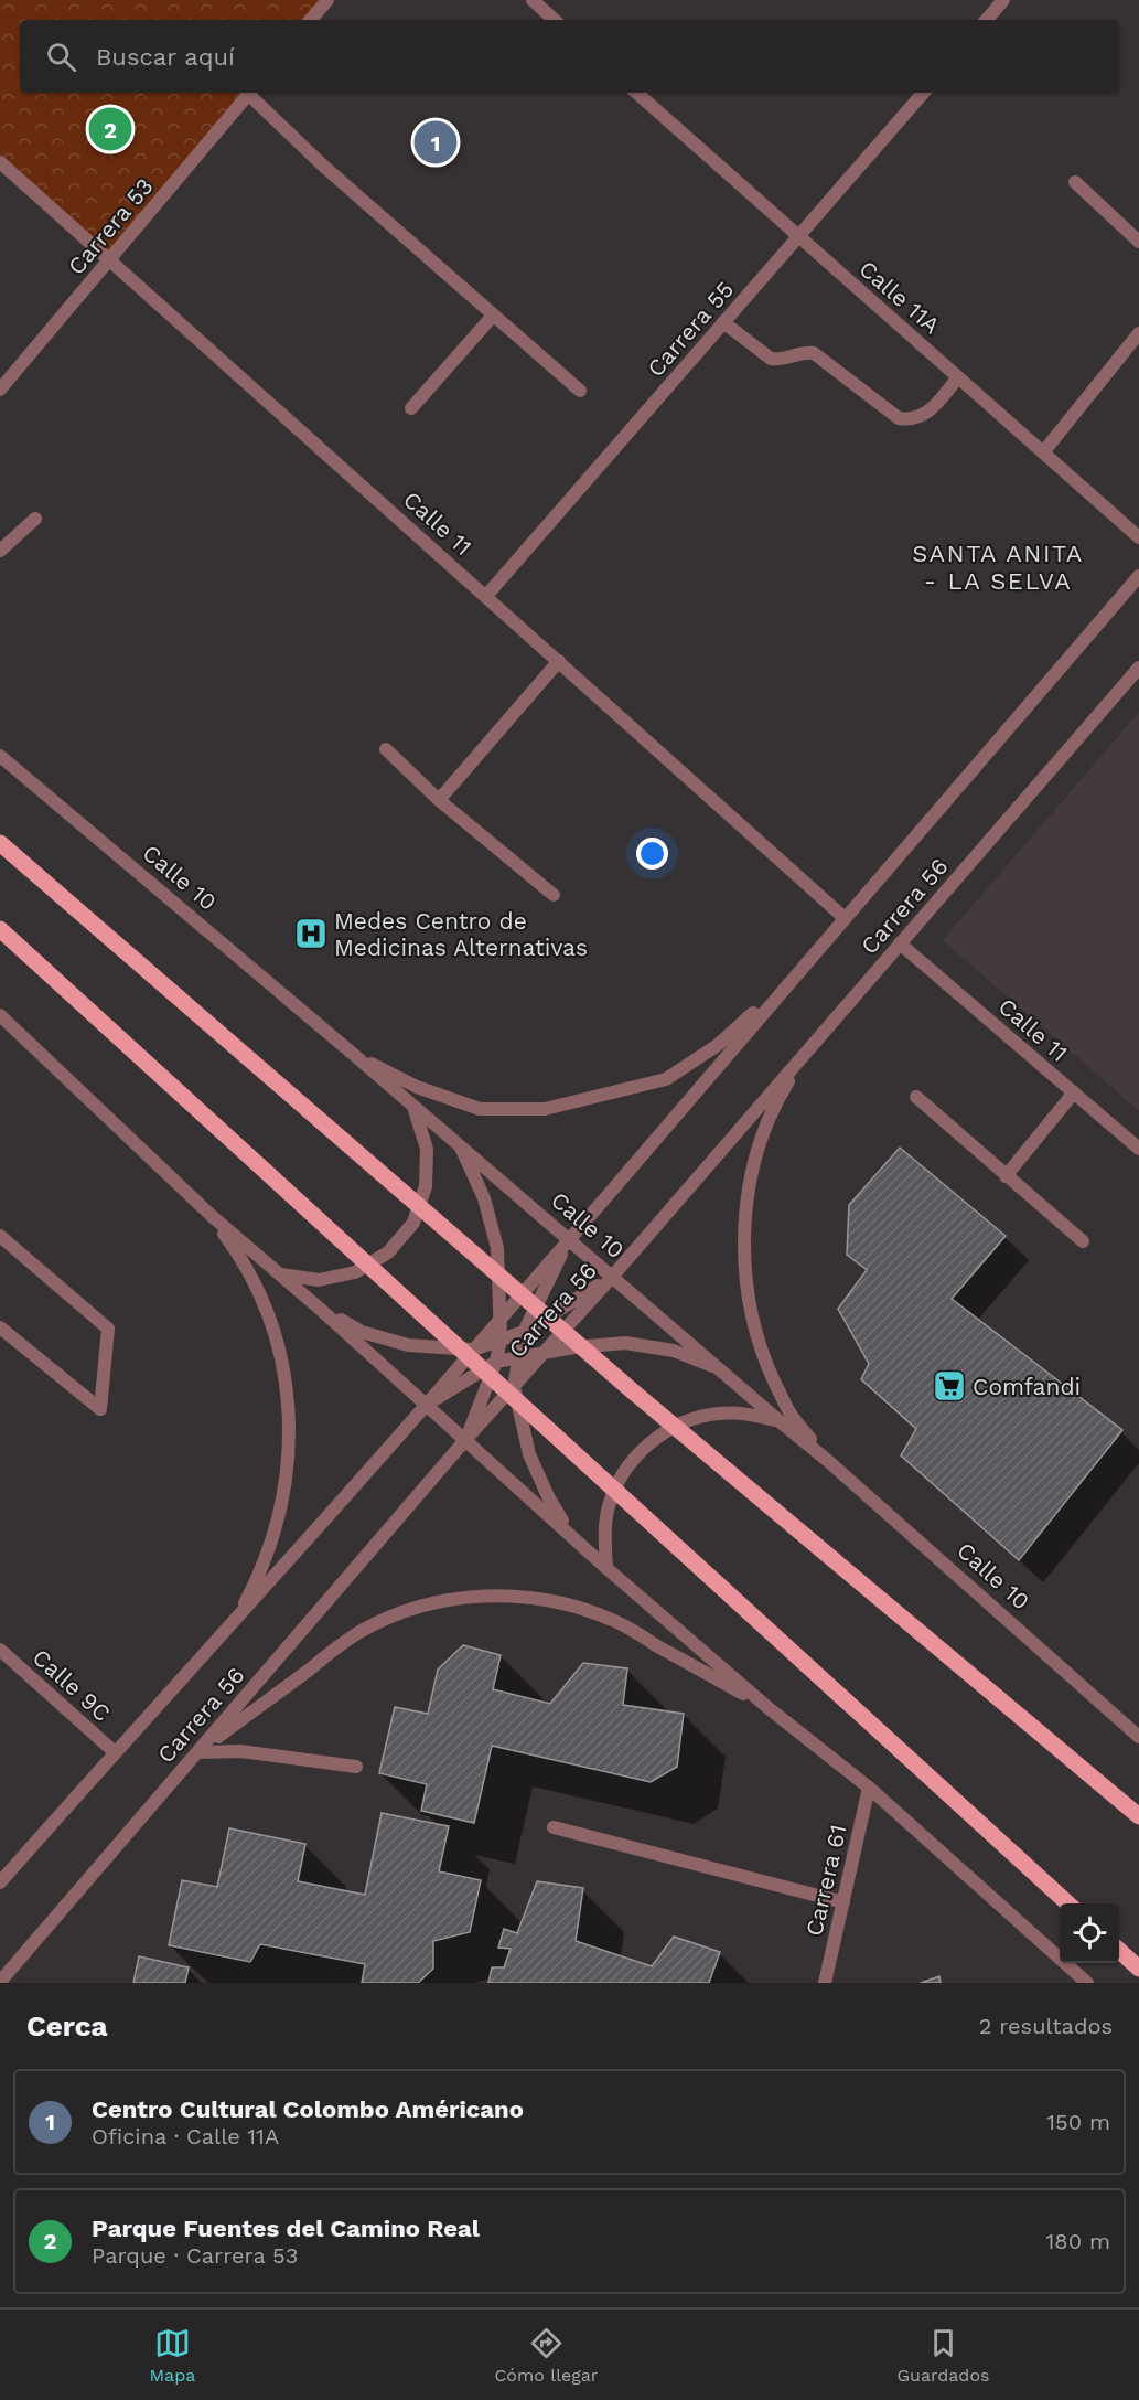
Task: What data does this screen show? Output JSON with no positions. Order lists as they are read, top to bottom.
{
  "streets": {
    "street": [
      "Carrera 53",
      "Calle 11A",
      "Carrera 55",
      "Calle 11",
      "Calle 10",
      "Carrera 56",
      "Calle 9C",
      "Carrera 61"
    ]
  },
  "crossings": [
    ["Carrera 53", "Calle 11"],
    ["Calle 11A", "Carrera 55"],
    ["Carrera 55", "Calle 11"],
    ["Calle 11", "Carrera 56"],
    ["Calle 10", "Carrera 56"],
    ["Carrera 56", "Calle 9C"]
  ],
  "districts": ["SANTA ANITA - LA SELVA"],
  "places": {
    "hospital": ["Medes Centro de Medicinas Alternativas"],
    "supermarket": ["Comfandi"]
  },
  "page": {
    "search": "Buscar aquí",
    "pins": ["2", "1"],
    "heading": ["Cerca", "2 resultados"],
    "list": [
      {
        "mark": "1",
        "name": "Centro Cultural Colombo Américano",
        "note": "Oficina · Calle 11A",
        "value": "150 m"
      },
      {
        "mark": "2",
        "name": "Parque Fuentes del Camino Real",
        "note": "Parque · Carrera 53",
        "value": "180 m"
      }
    ],
    "nav": ["Mapa", "Cómo llegar", "Guardados"]
  }
}
